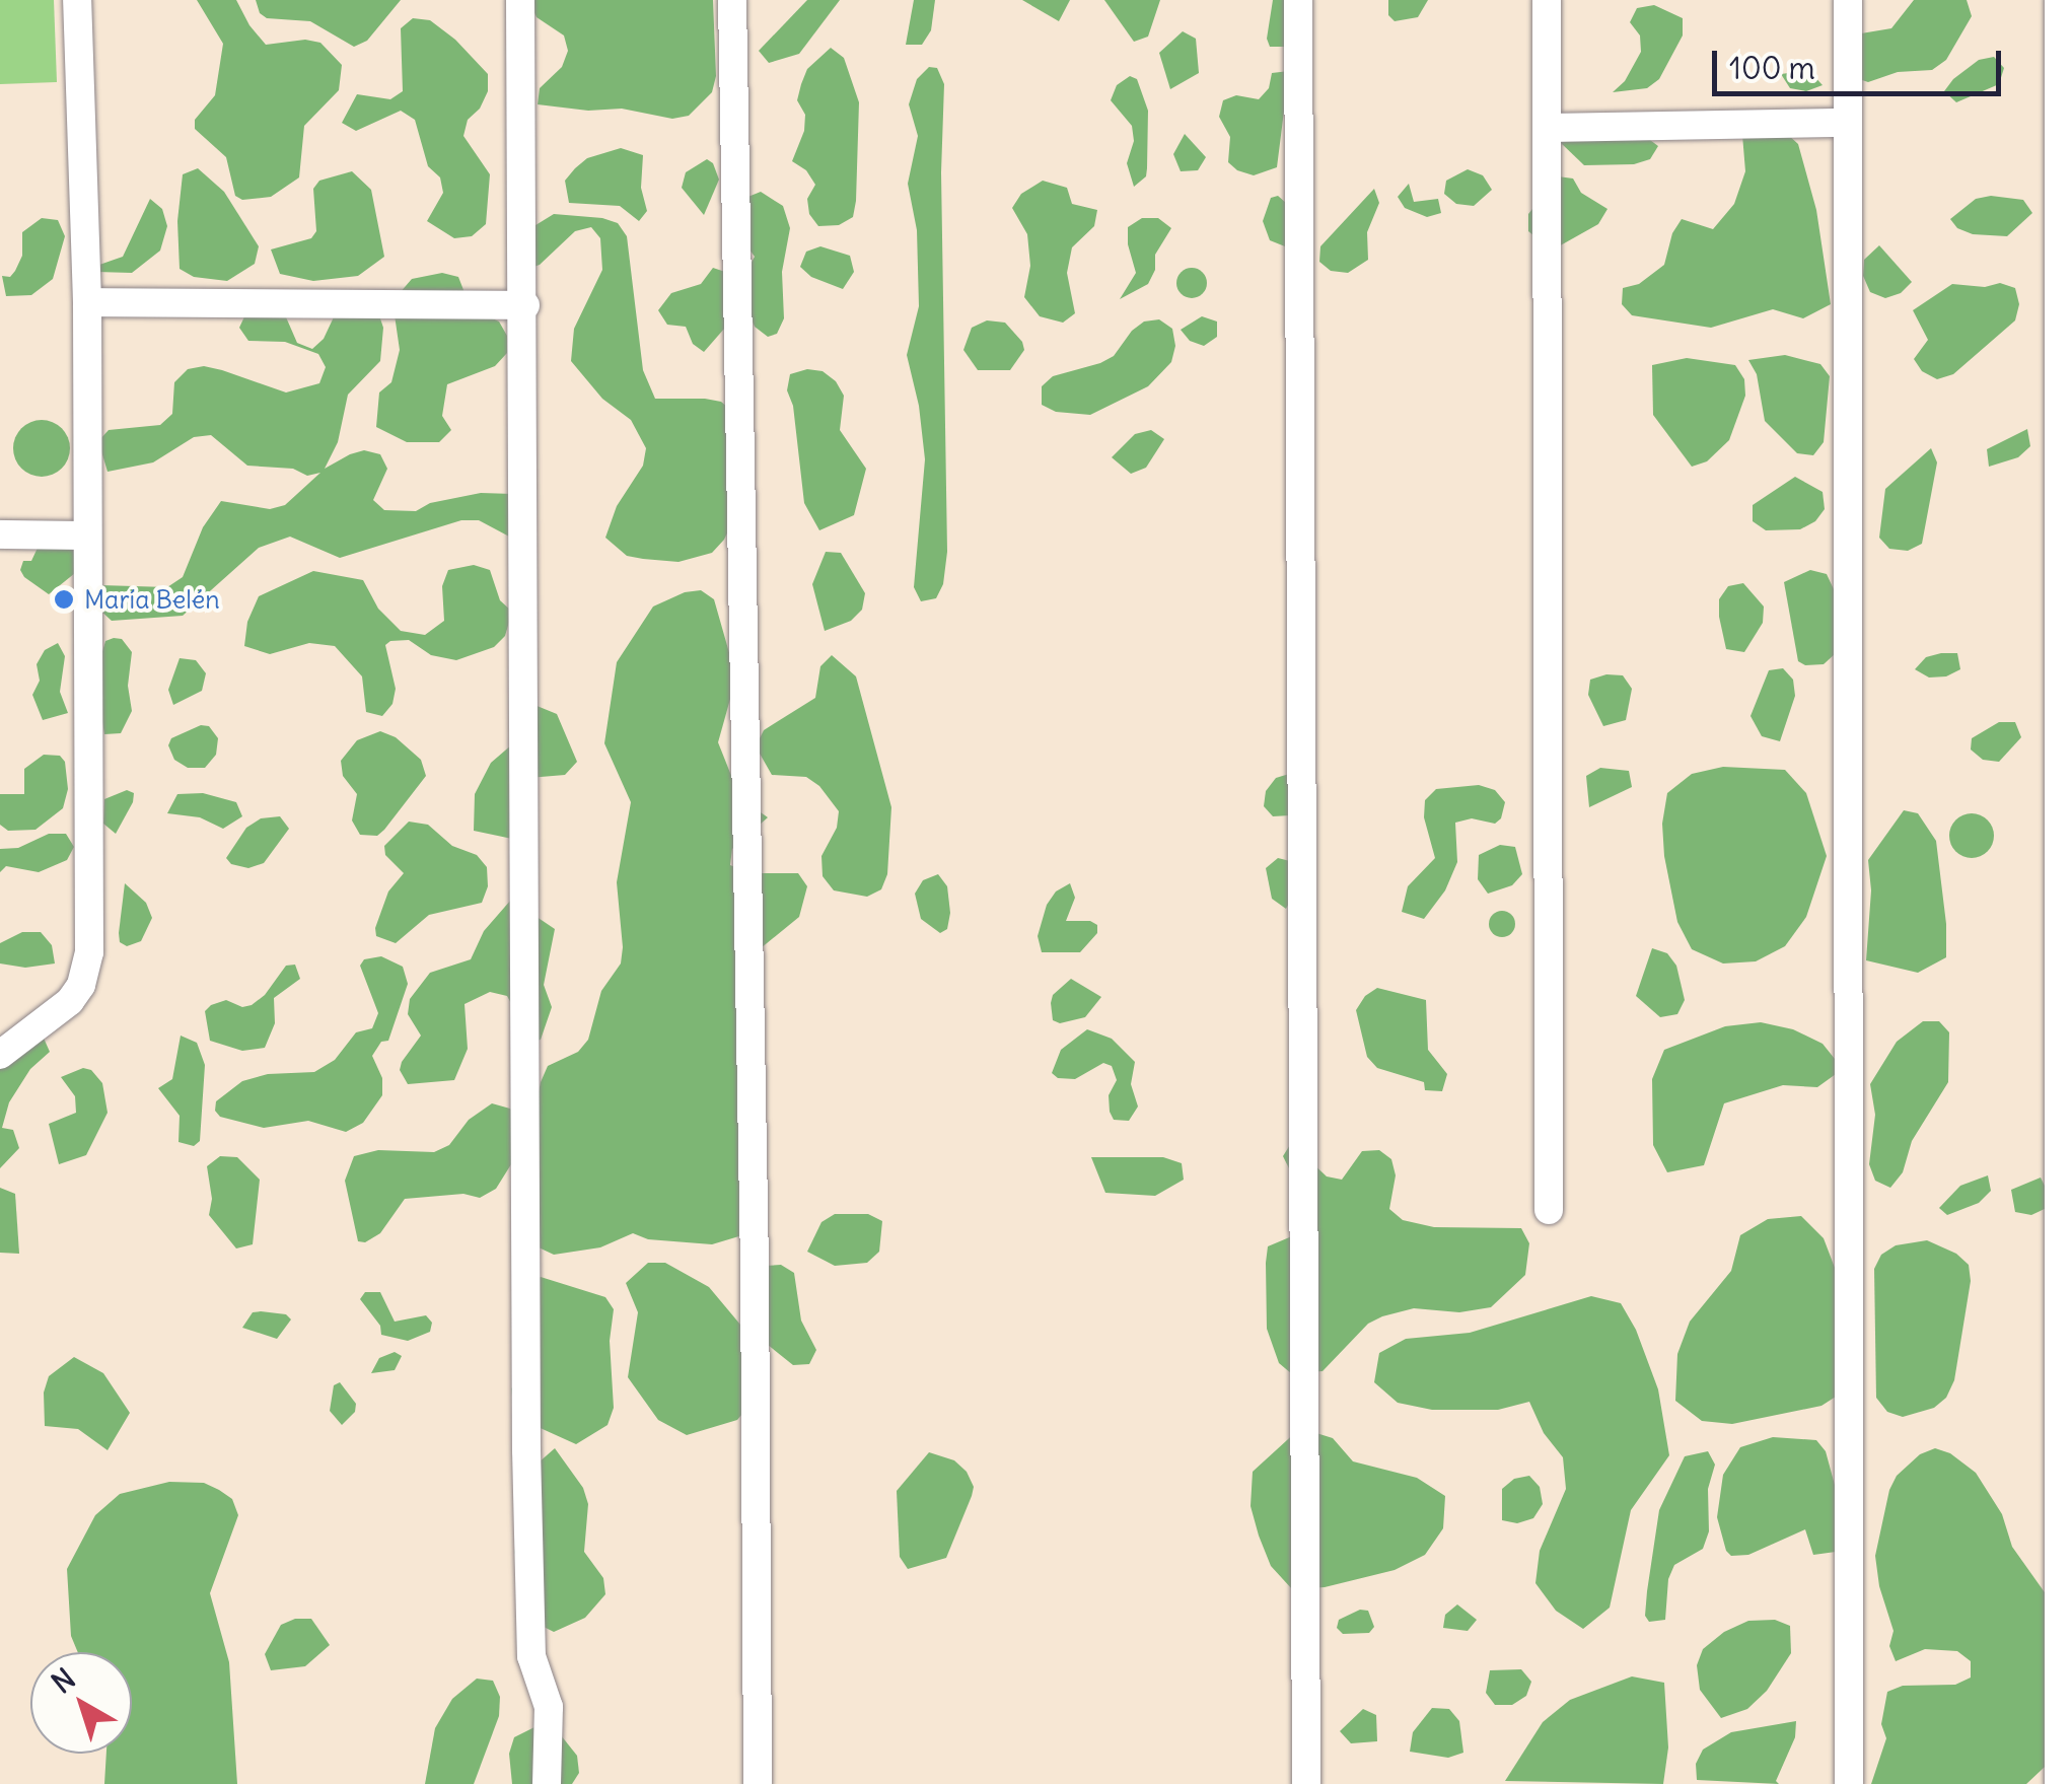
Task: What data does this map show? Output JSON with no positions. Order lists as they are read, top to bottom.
{
  "places": ["María Belén"],
  "scale_bar": "100 m",
  "north": "top left"
}
